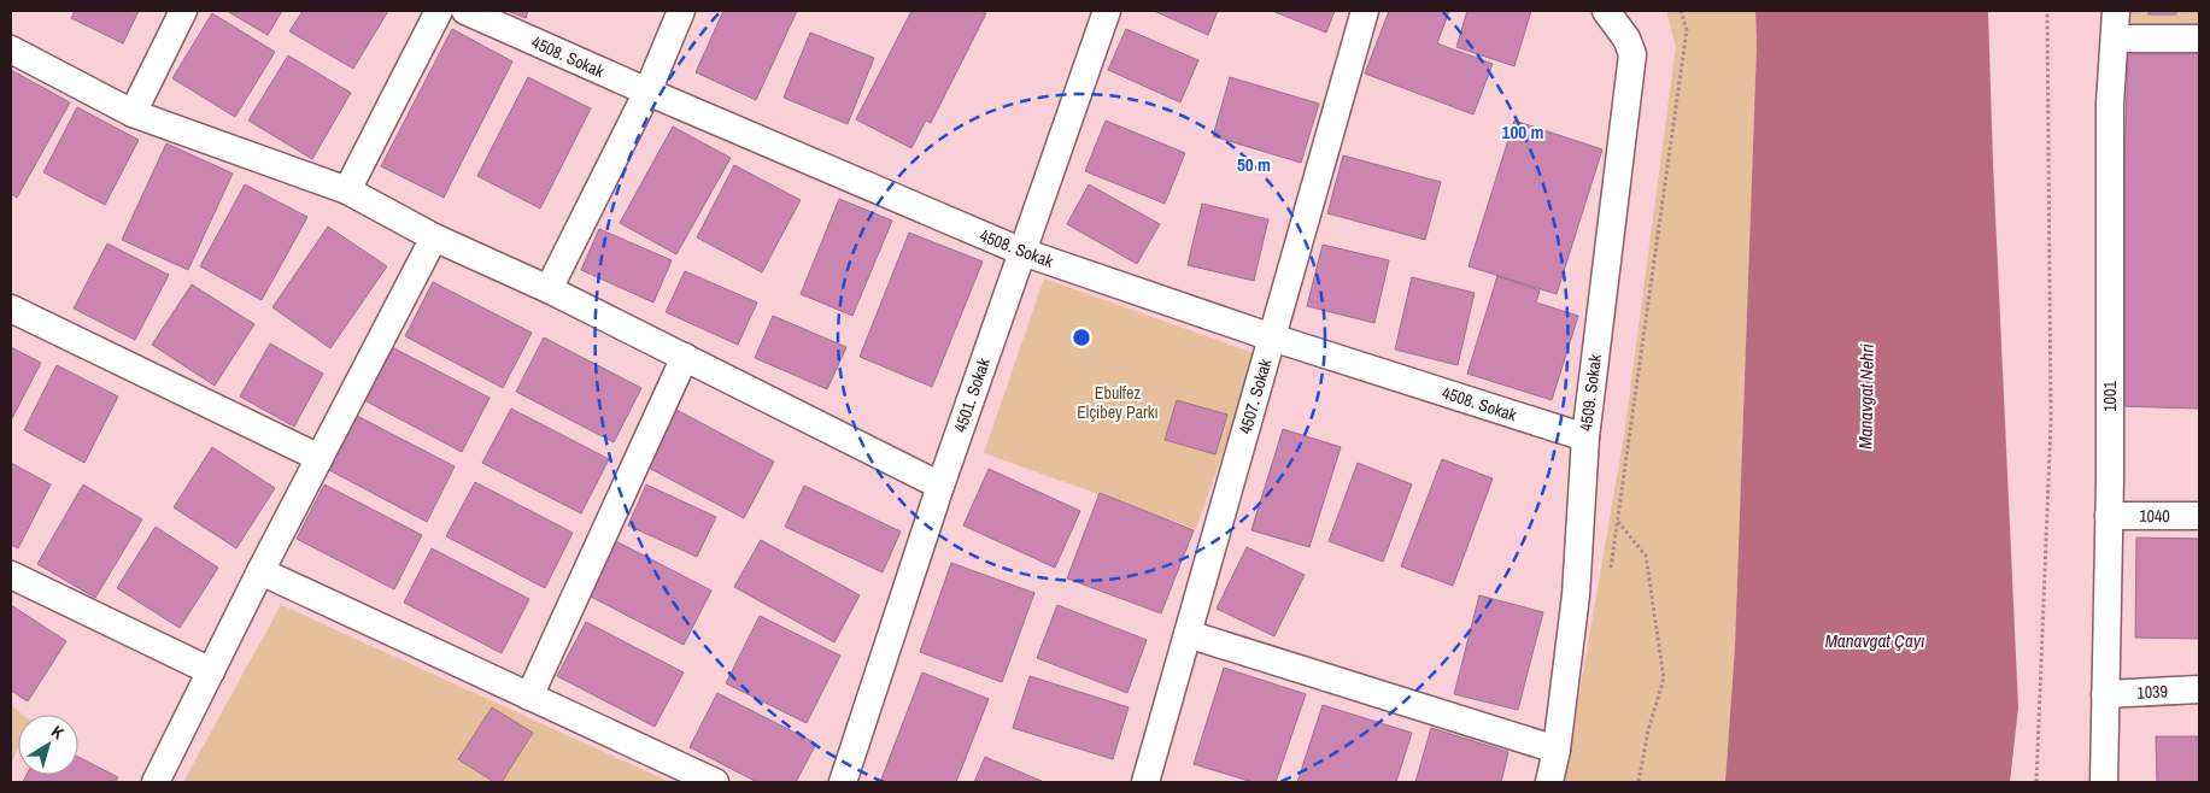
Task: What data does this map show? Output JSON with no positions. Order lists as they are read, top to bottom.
{
  "streets": {
    "street": [
      "4508. Sokak",
      "4509. Sokak",
      "4501. Sokak",
      "4507. Sokak",
      "1001",
      "1040",
      "1039"
    ]
  },
  "crossings": [
    ["4508. Sokak", "4509. Sokak"],
    ["4508. Sokak", "4501. Sokak"],
    ["4508. Sokak", "4507. Sokak"],
    ["1001", "1040"],
    ["1001", "1039"]
  ],
  "water": ["Manavgat Nehri", "Manavgat Çayı"],
  "parks": ["Ebulfez Elçibey Parkı"],
  "north": "top right",
  "rings": ["100 m", "50 m"]
}
